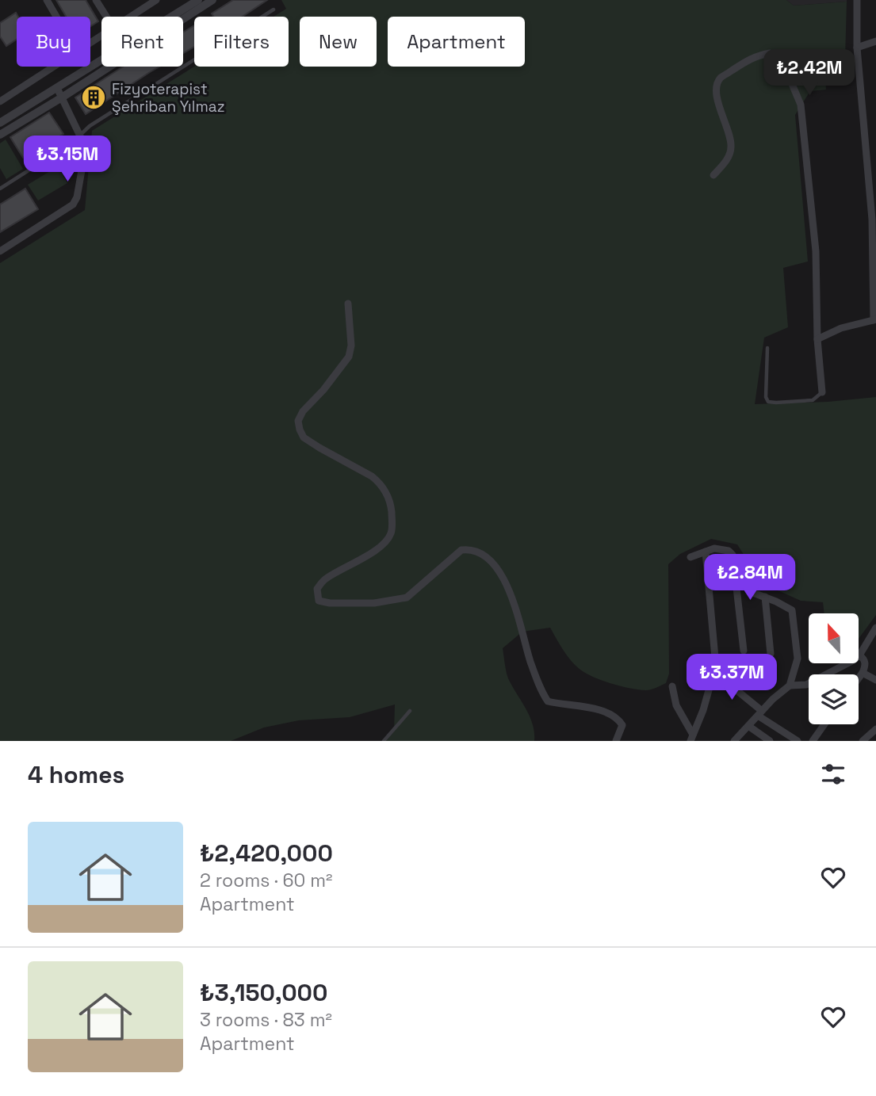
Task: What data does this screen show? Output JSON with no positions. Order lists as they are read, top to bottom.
{
  "places": {
    "building": ["Fizyoterapist Şehriban Yılmaz"]
  },
  "north": "top",
  "page": {
    "chip": [
      "Buy",
      "Rent",
      "Filters",
      "New",
      "Apartment"
    ],
    "price": [
      "₺2.42M",
      "₺3.15M",
      "₺2.84M",
      "₺3.37M"
    ],
    "heading": "4 homes",
    "list": [
      {
        "name": "₺2,420,000",
        "note": "2 rooms · 60 m² · Apartment"
      },
      {
        "name": "₺3,150,000",
        "note": "3 rooms · 83 m² · Apartment"
      }
    ]
  }
}
